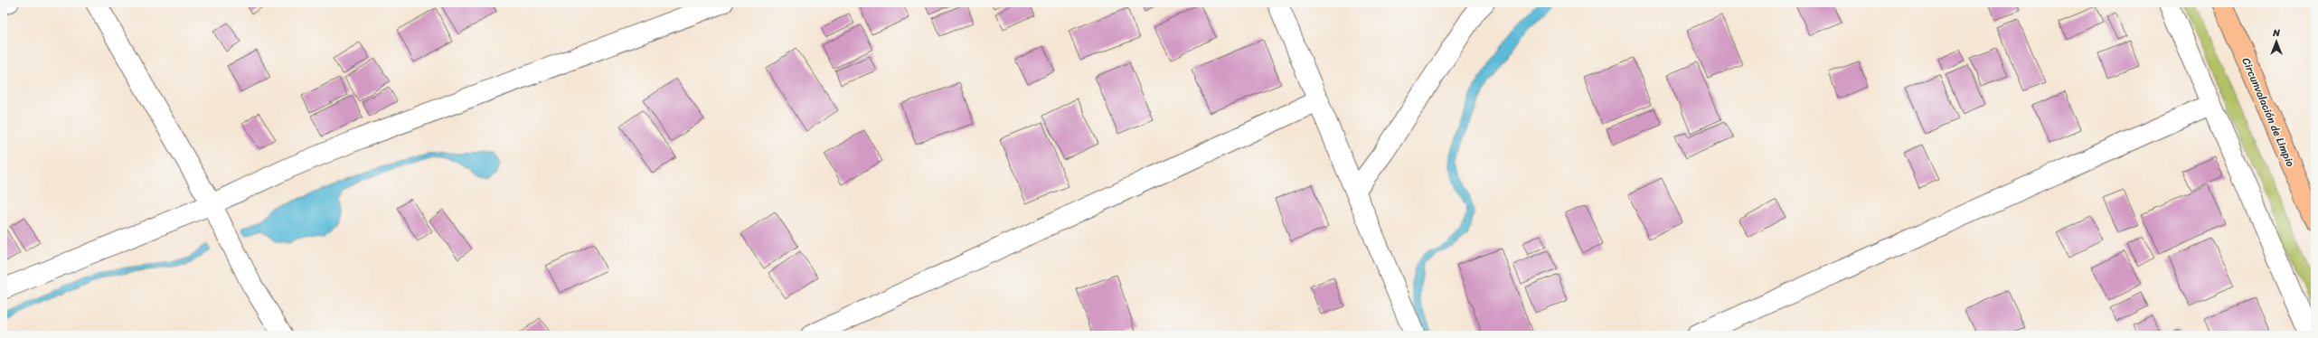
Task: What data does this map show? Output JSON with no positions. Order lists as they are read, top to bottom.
{
  "streets": {
    "highway": ["Circunvalación de Limpio"]
  },
  "north": "top"
}
